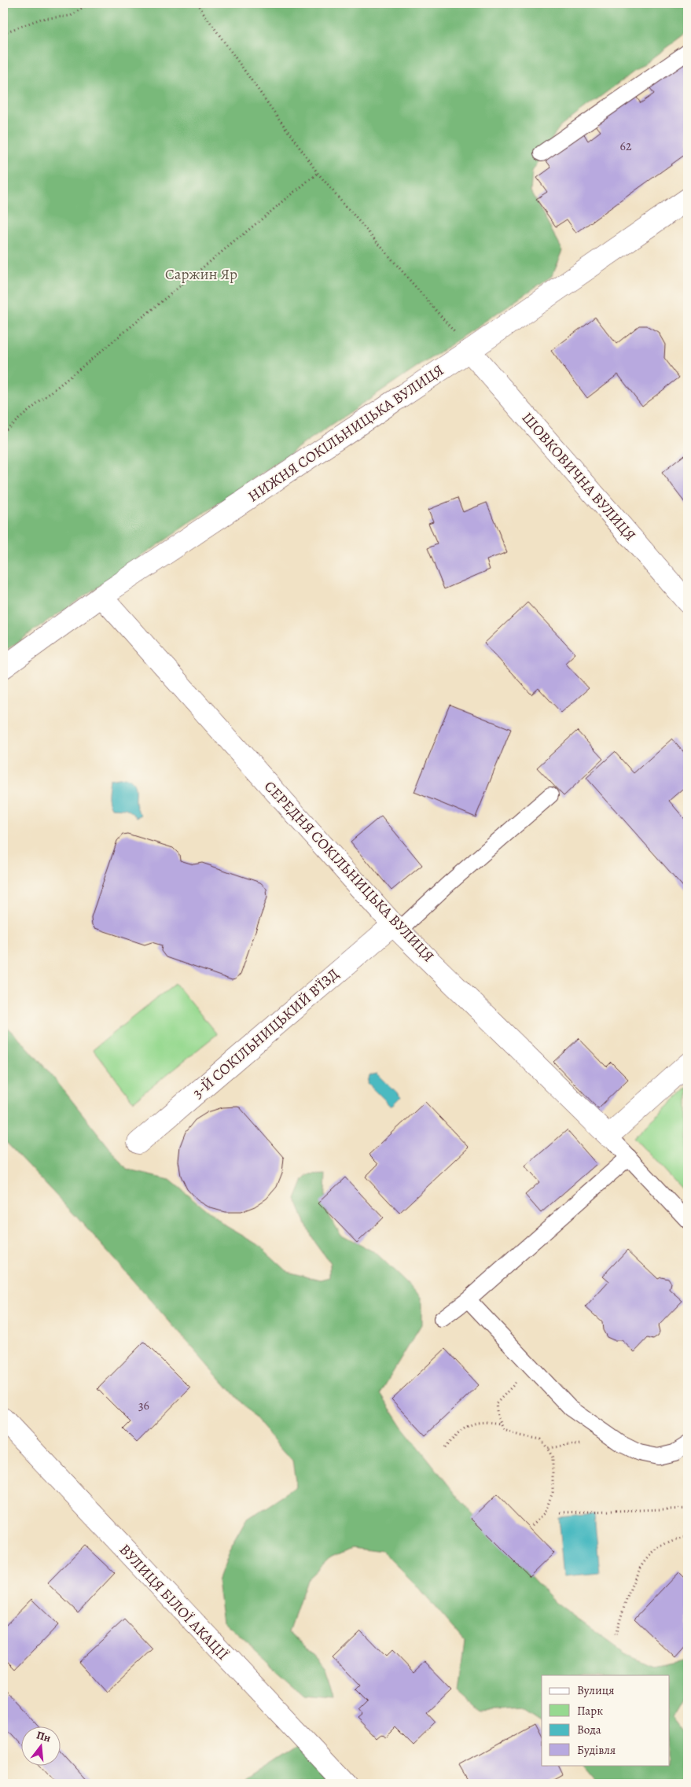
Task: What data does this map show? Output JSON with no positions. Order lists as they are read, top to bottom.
{
  "streets": {
    "street": [
      "НИЖНЯ СОКІЛЬНИЦЬКА ВУЛИЦЯ",
      "ШОВКОВИЧНА ВУЛИЦЯ",
      "СЕРЕДНЯ СОКІЛЬНИЦЬКА ВУЛИЦЯ",
      "3-Й СОКІЛЬНИЦЬКИЙ В’ЇЗД",
      "ВУЛИЦЯ БІЛОЇ АКАЦІЇ"
    ]
  },
  "crossings": [
    ["НИЖНЯ СОКІЛЬНИЦЬКА ВУЛИЦЯ", "ШОВКОВИЧНА ВУЛИЦЯ"],
    ["НИЖНЯ СОКІЛЬНИЦЬКА ВУЛИЦЯ", "СЕРЕДНЯ СОКІЛЬНИЦЬКА ВУЛИЦЯ"],
    ["СЕРЕДНЯ СОКІЛЬНИЦЬКА ВУЛИЦЯ", "3-Й СОКІЛЬНИЦЬКИЙ В’ЇЗД"]
  ],
  "parks": ["Саржин Яр"],
  "house_numbers": ["62", "36"],
  "legend": [
    "Вулиця",
    "Парк",
    "Вода",
    "Будівля"
  ],
  "north": "top"
}
